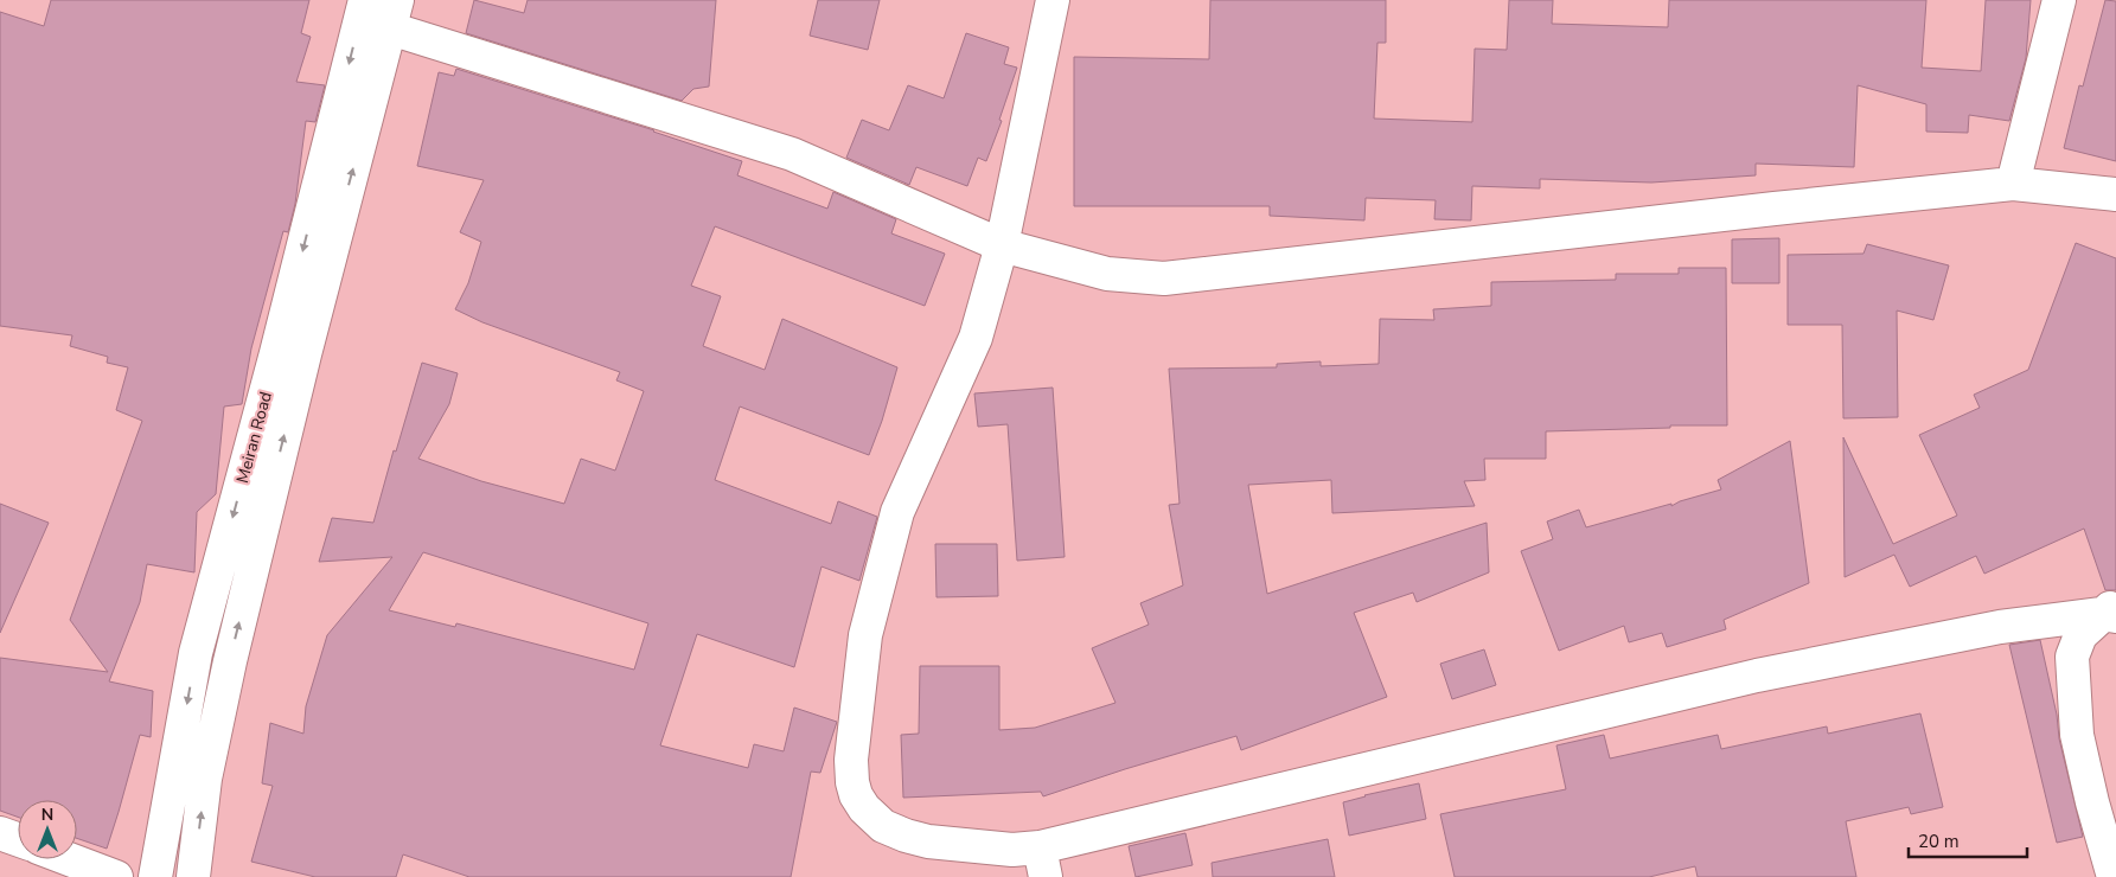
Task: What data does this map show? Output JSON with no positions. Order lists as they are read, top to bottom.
{
  "streets": {
    "street": ["Meiran Road"]
  },
  "scale_bar": "20 m",
  "north": "top"
}
